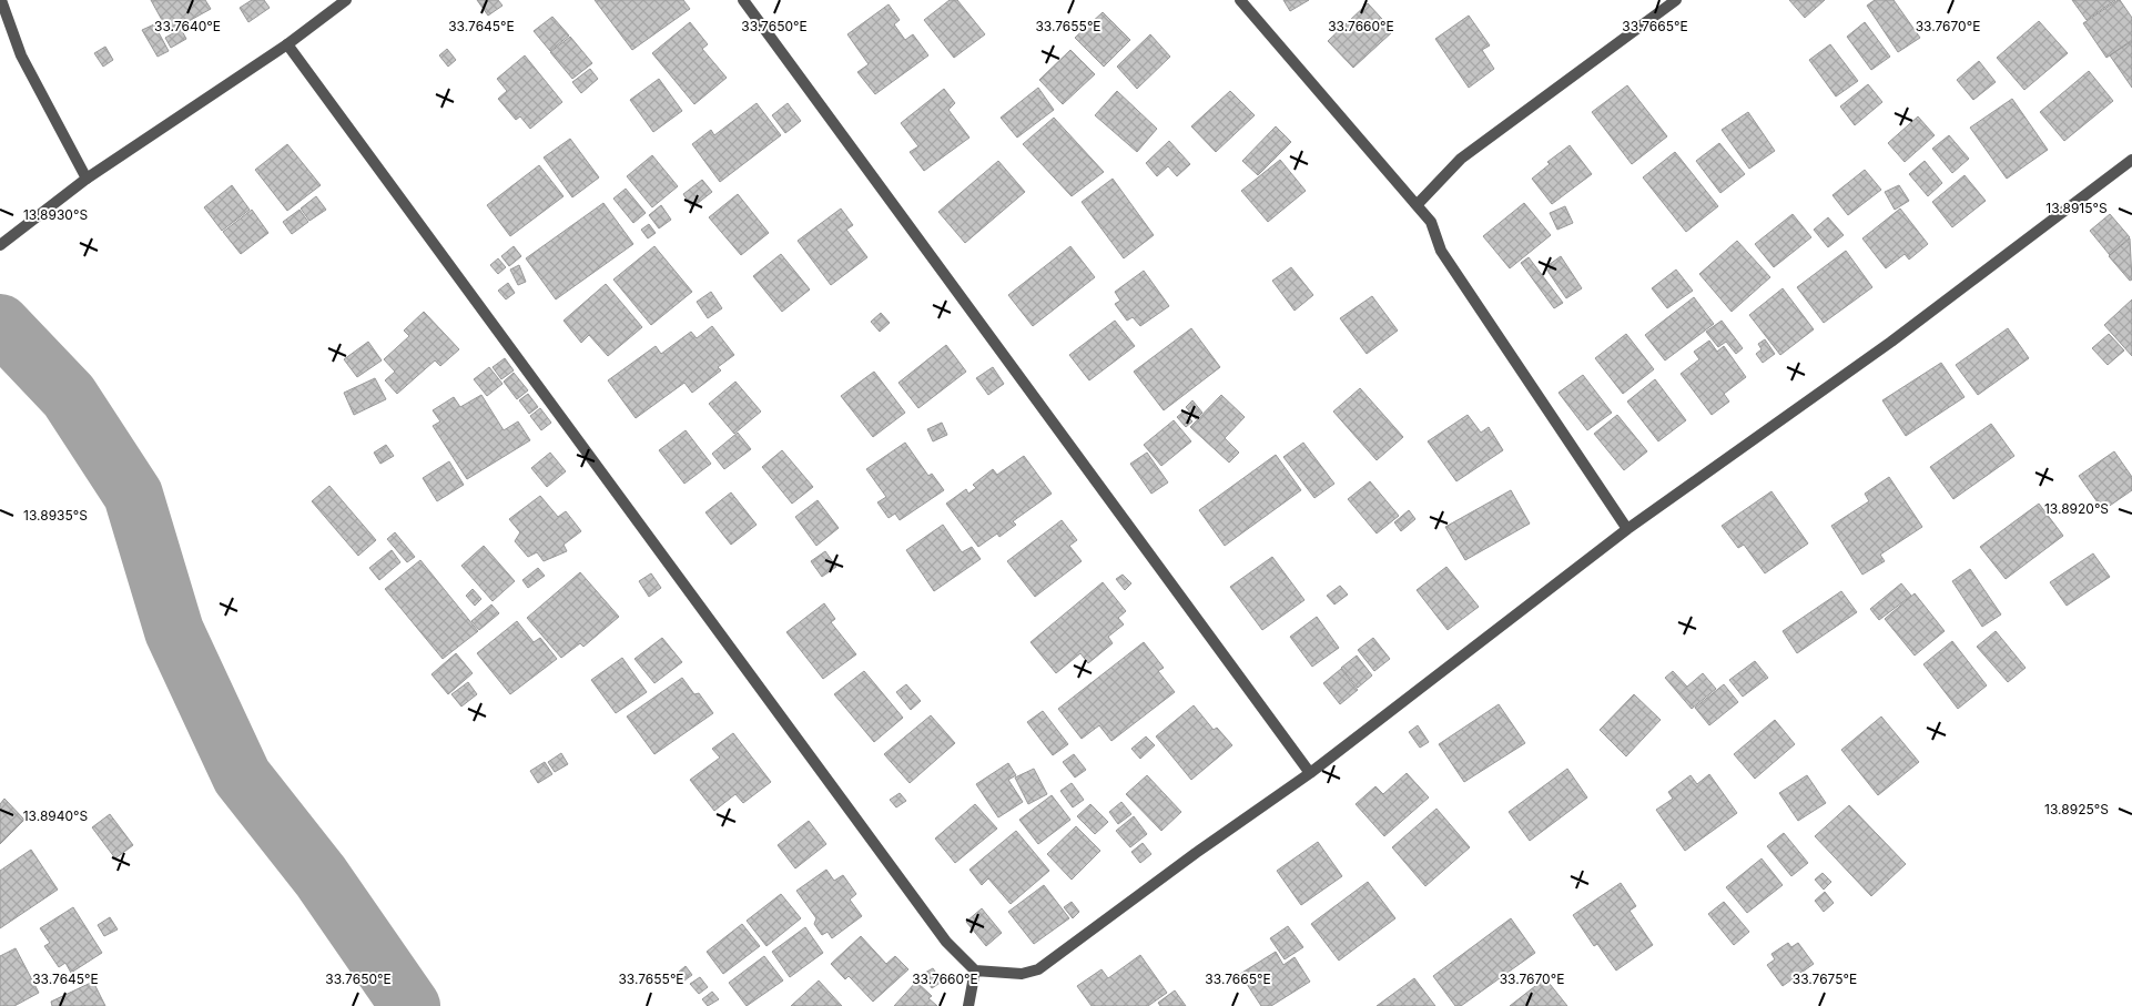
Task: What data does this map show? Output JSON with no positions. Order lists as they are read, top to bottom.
{
  "coordinates": [
    "33.7640°E",
    "33.7645°E",
    "33.7650°E",
    "33.7655°E",
    "33.7660°E",
    "33.7665°E",
    "33.7670°E",
    "13.8915°S",
    "13.8930°S",
    "13.8920°S",
    "13.8935°S",
    "13.8925°S",
    "13.8940°S",
    "33.7675°E"
  ]
}
